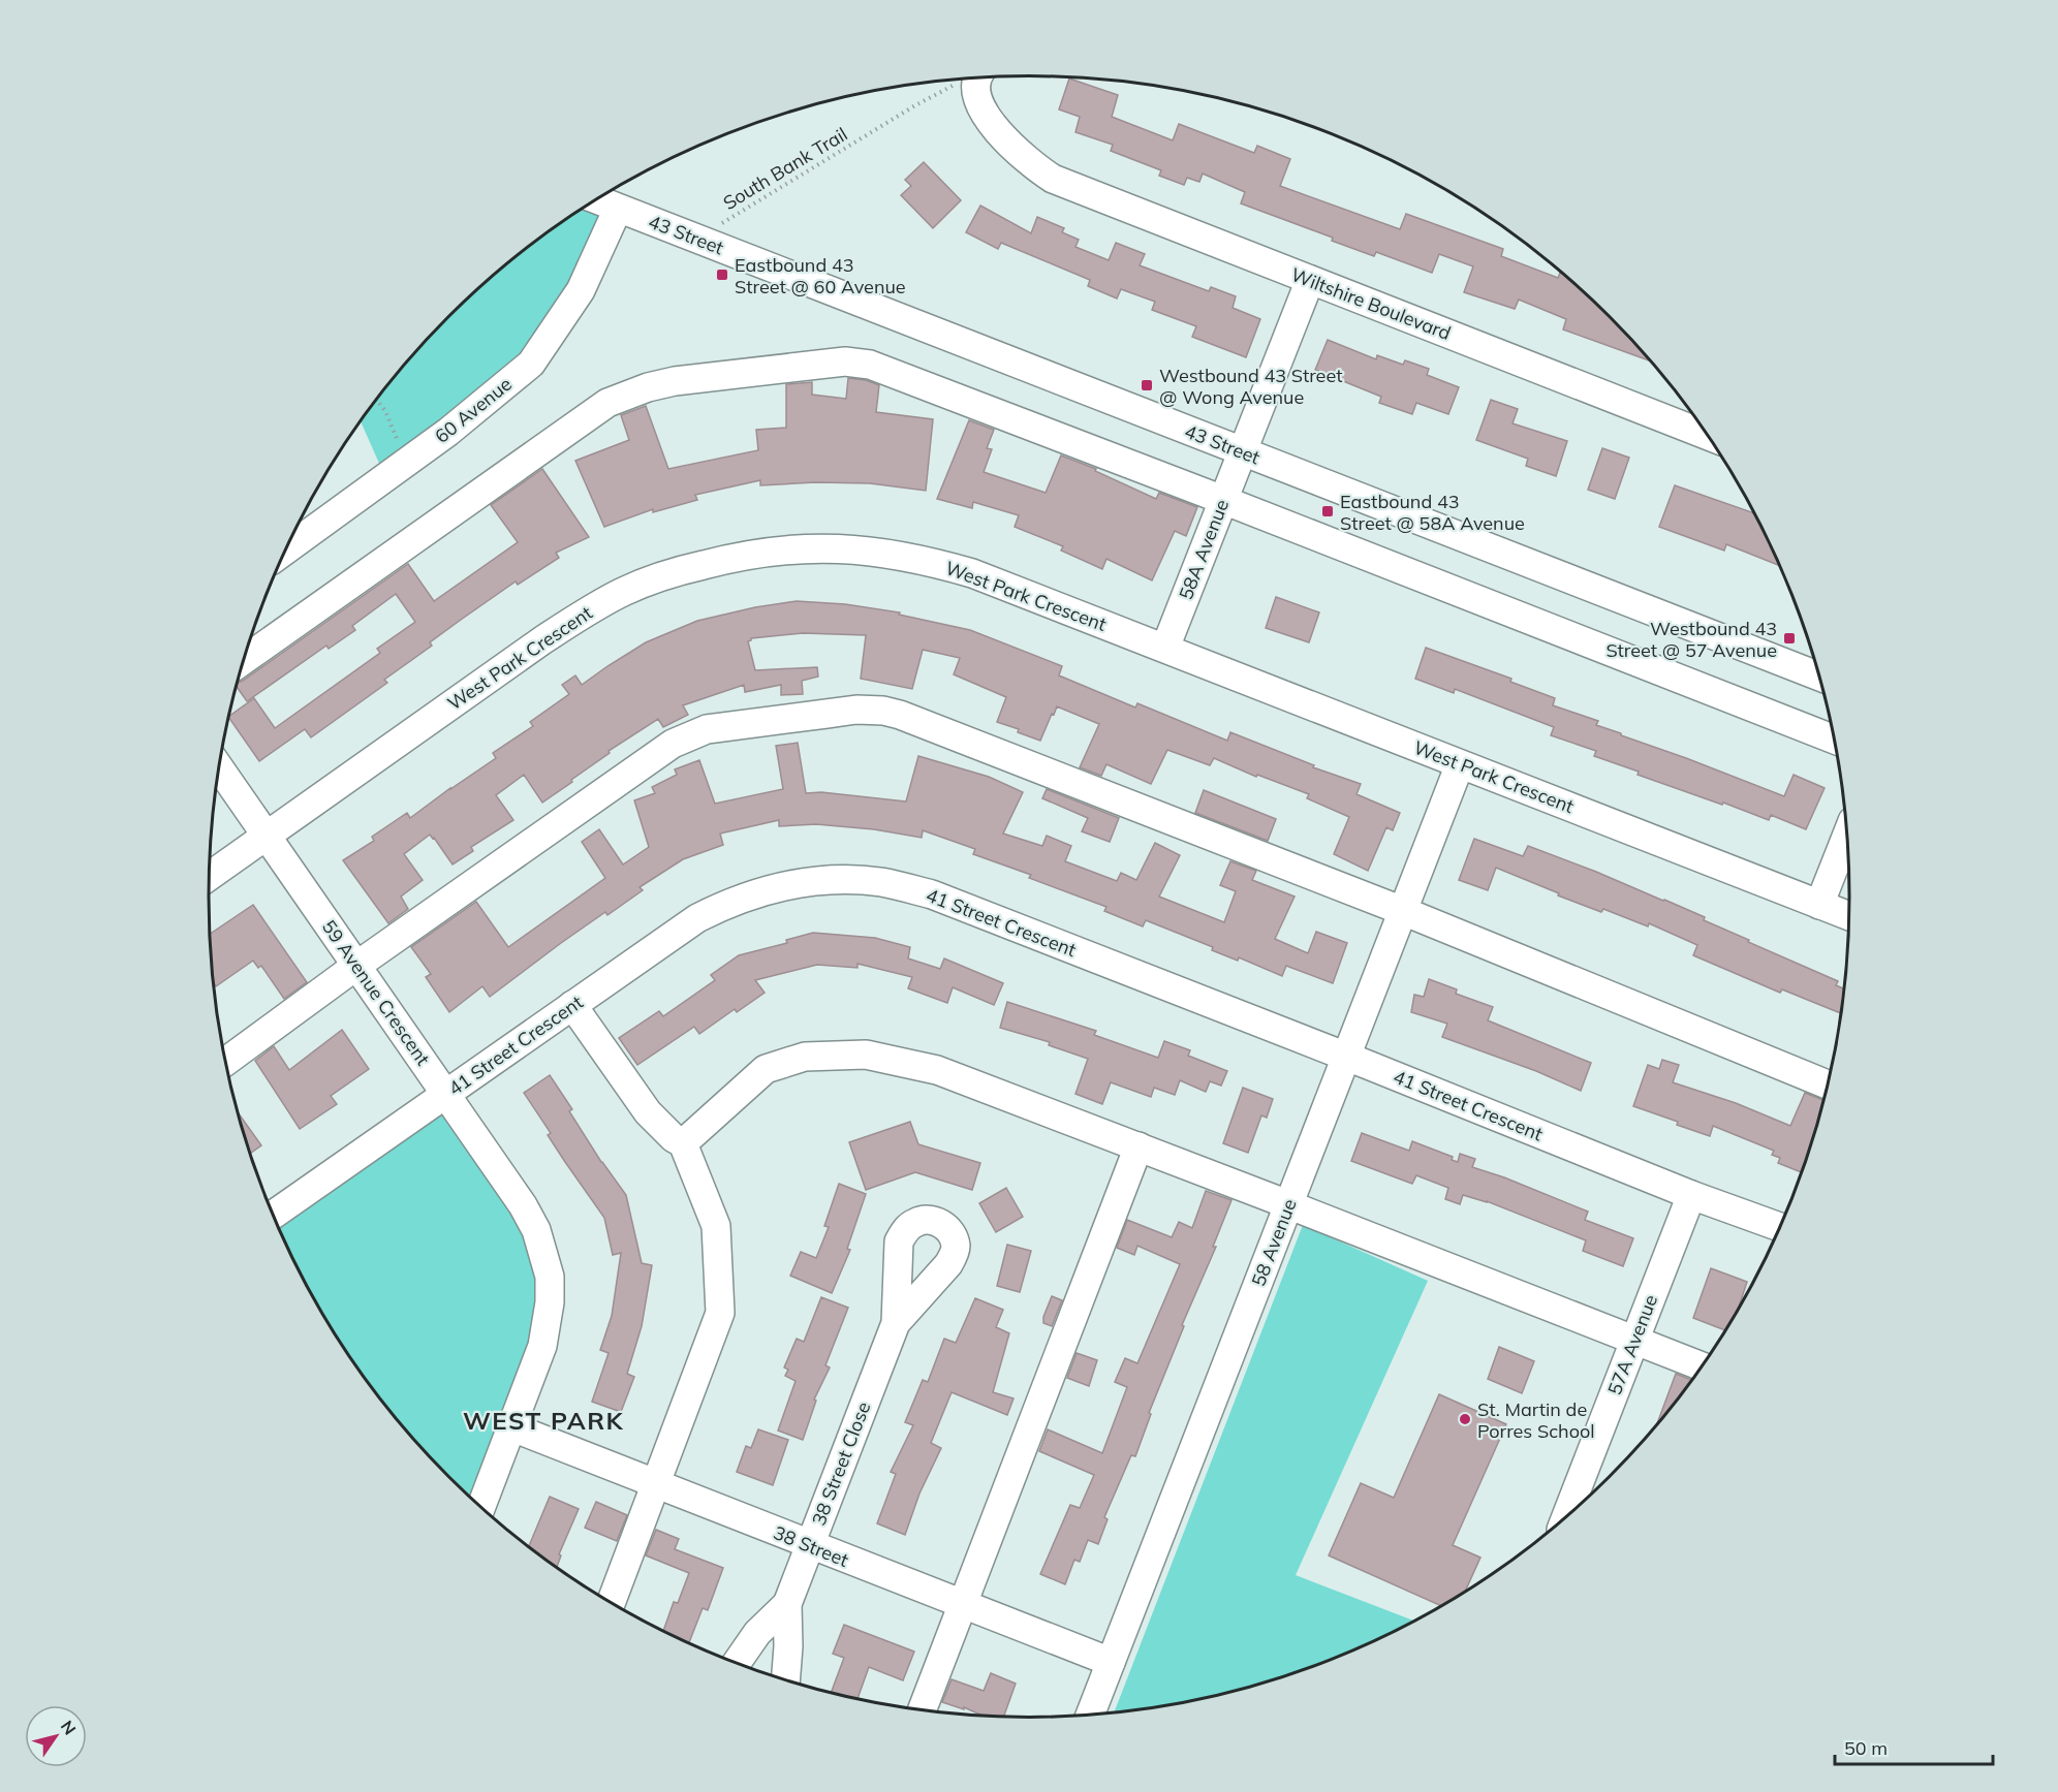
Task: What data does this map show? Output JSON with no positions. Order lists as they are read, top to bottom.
{
  "streets": {
    "street": [
      "43 Street",
      "Wiltshire Boulevard",
      "60 Avenue",
      "58A Avenue",
      "West Park Crescent",
      "41 Street Crescent",
      "59 Avenue Crescent",
      "58 Avenue",
      "57A Avenue",
      "38 Street Close",
      "38 Street"
    ],
    "path": ["South Bank Trail"]
  },
  "crossings": [
    ["43 Street", "60 Avenue"],
    ["43 Street", "58A Avenue"],
    ["Wiltshire Boulevard", "58A Avenue"],
    ["58A Avenue", "West Park Crescent"],
    ["West Park Crescent", "59 Avenue Crescent"],
    ["West Park Crescent", "58 Avenue"],
    ["41 Street Crescent", "59 Avenue Crescent"],
    ["41 Street Crescent", "58 Avenue"],
    ["41 Street Crescent", "57A Avenue"],
    ["59 Avenue Crescent", "38 Street"],
    ["58 Avenue", "38 Street"],
    ["38 Street Close", "38 Street"]
  ],
  "districts": ["WEST PARK"],
  "places": {
    "transit": [
      "Eastbound 43 Street @ 60 Avenue",
      "Westbound 43 Street @ Wong Avenue",
      "Eastbound 43 Street @ 58A Avenue",
      "Westbound 43 Street @ 57 Avenue"
    ],
    "other": ["St. Martin de Porres School"]
  },
  "scale_bar": "50 m",
  "north": "top right"
}
